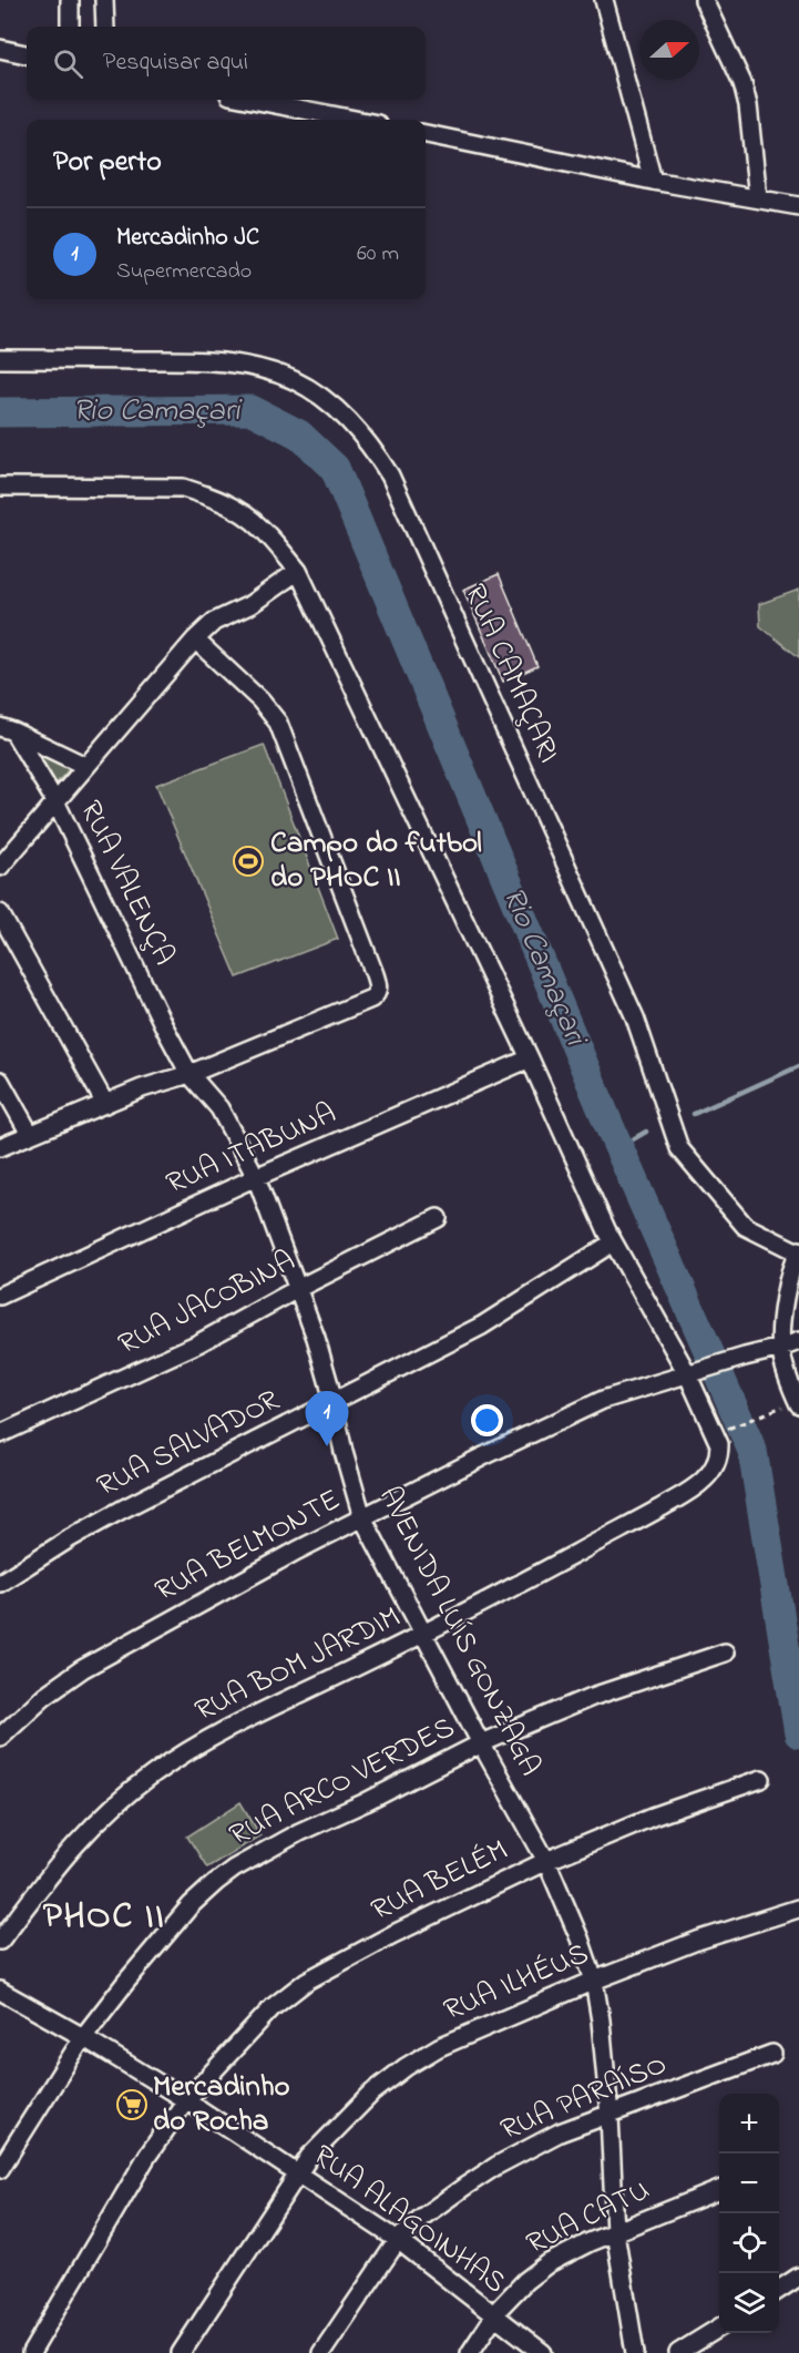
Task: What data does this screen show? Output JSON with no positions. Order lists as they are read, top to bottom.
{
  "streets": {
    "street": [
      "RUA CAMAÇARI",
      "RUA VALENÇA",
      "RUA ITABUNA",
      "RUA JACOBINA",
      "RUA SALVADOR",
      "RUA BELMONTE",
      "AVENIDA LUÍS GONZAGA",
      "RUA BOM JARDIM",
      "RUA ARCO VERDES",
      "RUA BELÉM",
      "RUA ILHÉUS",
      "RUA PARAÍSO",
      "RUA CATU",
      "RUA ALAGOINHAS"
    ]
  },
  "crossings": [
    ["RUA VALENÇA", "AVENIDA LUÍS GONZAGA"],
    ["RUA ITABUNA", "AVENIDA LUÍS GONZAGA"],
    ["RUA ITABUNA", "RUA BOM JARDIM"],
    ["RUA JACOBINA", "AVENIDA LUÍS GONZAGA"],
    ["RUA SALVADOR", "AVENIDA LUÍS GONZAGA"],
    ["RUA SALVADOR", "RUA BOM JARDIM"],
    ["RUA BELMONTE", "AVENIDA LUÍS GONZAGA"],
    ["RUA BELMONTE", "RUA BOM JARDIM"],
    ["AVENIDA LUÍS GONZAGA", "RUA BOM JARDIM"],
    ["AVENIDA LUÍS GONZAGA", "RUA ARCO VERDES"],
    ["AVENIDA LUÍS GONZAGA", "RUA BELÉM"],
    ["AVENIDA LUÍS GONZAGA", "RUA ILHÉUS"],
    ["AVENIDA LUÍS GONZAGA", "RUA PARAÍSO"],
    ["AVENIDA LUÍS GONZAGA", "RUA CATU"],
    ["RUA ARCO VERDES", "RUA ALAGOINHAS"],
    ["RUA BELÉM", "RUA ALAGOINHAS"],
    ["RUA ILHÉUS", "RUA ALAGOINHAS"],
    ["RUA PARAÍSO", "RUA ALAGOINHAS"],
    ["RUA CATU", "RUA ALAGOINHAS"]
  ],
  "districts": ["PHOC II"],
  "water": ["Rio Camaçari"],
  "places": {
    "sports": ["Campo do futbol do PHOC II"],
    "supermarket": ["Mercadinho do Rocha"]
  },
  "north": "right",
  "page": {
    "search": "Pesquisar aqui",
    "heading": "Por perto",
    "list": [
      {
        "mark": "1",
        "name": "Mercadinho JC",
        "note": "Supermercado",
        "value": "60 m"
      }
    ],
    "pins": "1",
    "map_buttons": ["+", "−"]
  }
}
